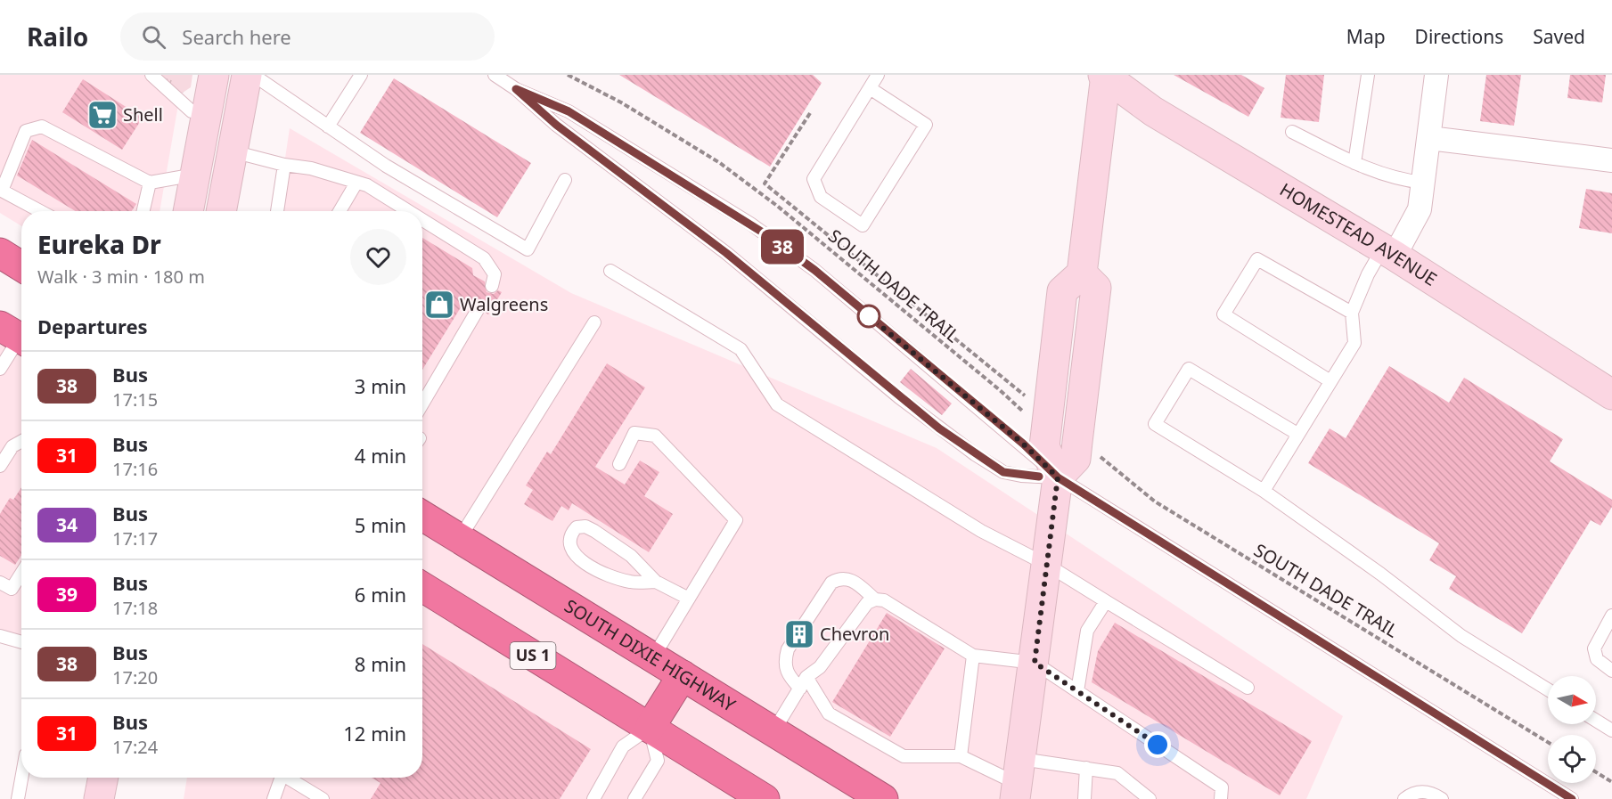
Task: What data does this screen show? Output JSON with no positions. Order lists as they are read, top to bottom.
{
  "streets": {
    "highway": ["SOUTH DIXIE HIGHWAY", "US 1"],
    "main road": ["HOMESTEAD AVENUE"],
    "path": ["SOUTH DADE TRAIL"]
  },
  "places": {
    "supermarket": ["Shell"],
    "shop": ["Walgreens"],
    "building": ["Chevron"]
  },
  "lines": ["bus line 38"],
  "north": "right",
  "page": {
    "header": "Railo",
    "search": "Search here",
    "nav": ["Map", "Directions", "Saved"],
    "on_map": "38",
    "heading": [
      ["Eureka Dr", "Walk · 3 min · 180 m"],
      "Departures"
    ],
    "list": [
      {
        "mark": "38",
        "name": "Bus",
        "note": "17:15",
        "value": "3 min"
      },
      {
        "mark": "31",
        "name": "Bus",
        "note": "17:16",
        "value": "4 min"
      },
      {
        "mark": "34",
        "name": "Bus",
        "note": "17:17",
        "value": "5 min"
      },
      {
        "mark": "39",
        "name": "Bus",
        "note": "17:18",
        "value": "6 min"
      },
      {
        "mark": "38",
        "name": "Bus",
        "note": "17:20",
        "value": "8 min"
      },
      {
        "mark": "31",
        "name": "Bus",
        "note": "17:24",
        "value": "12 min"
      }
    ]
  }
}
